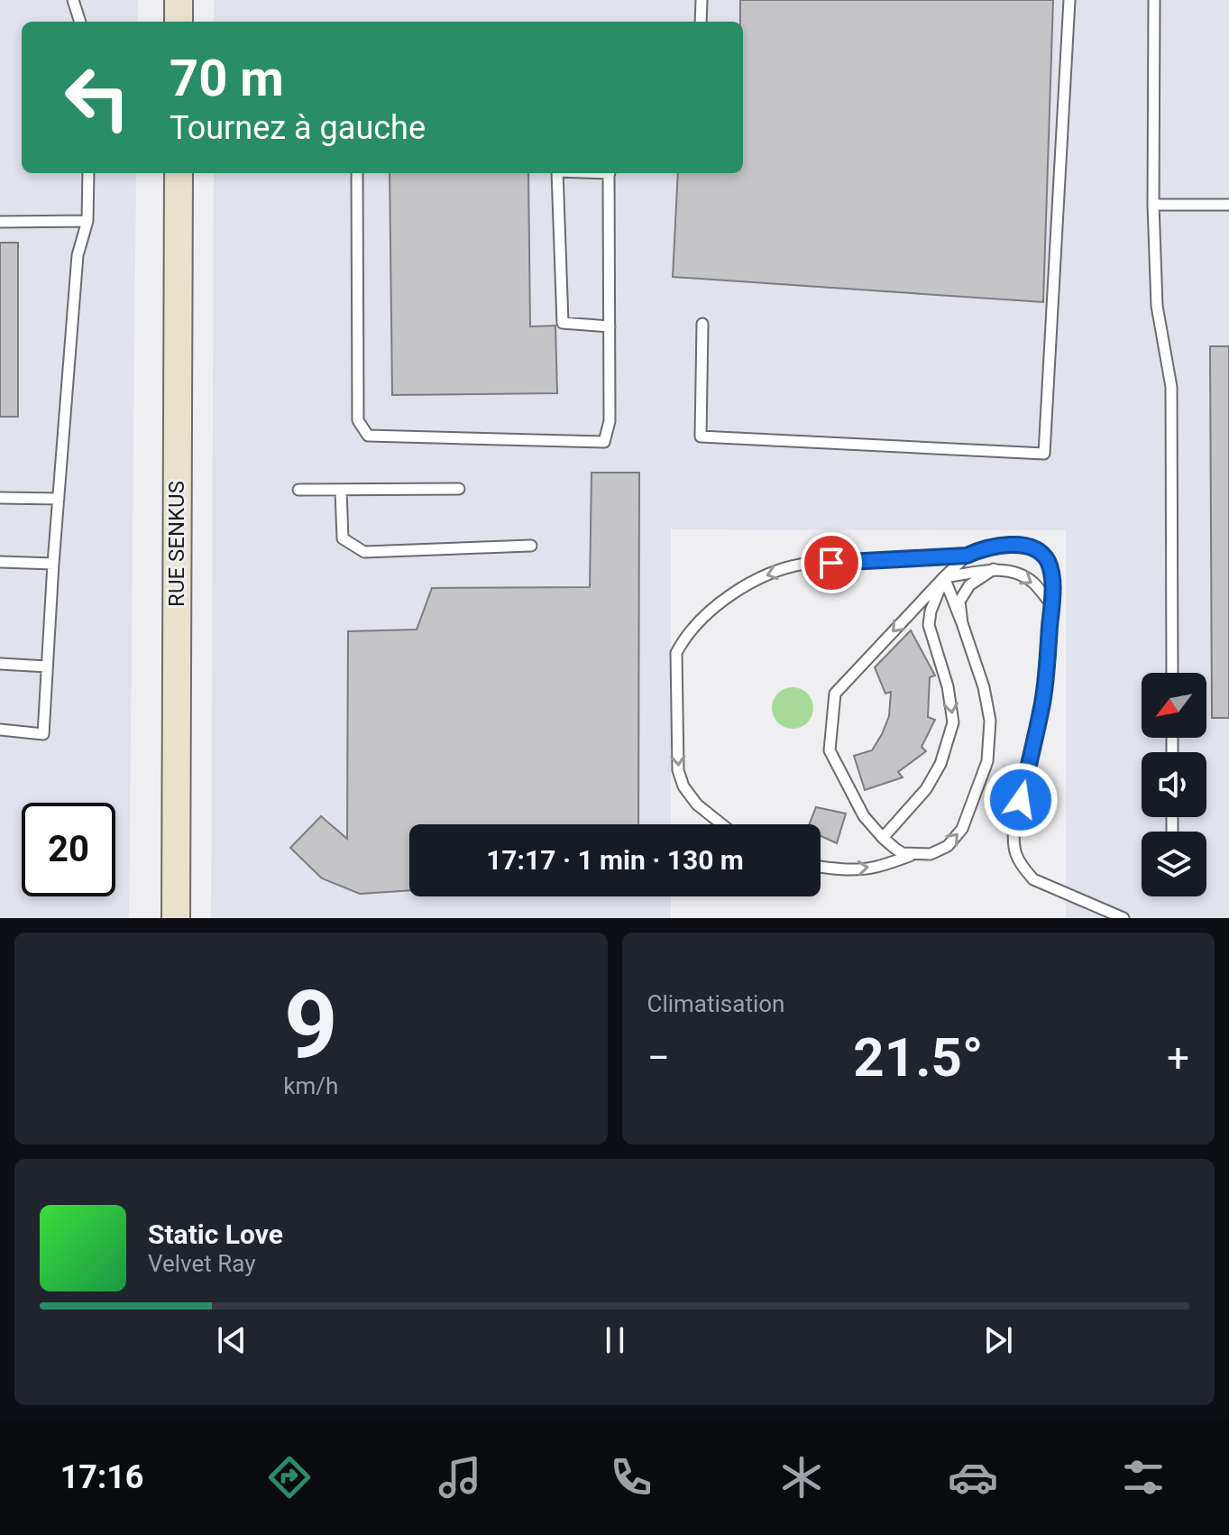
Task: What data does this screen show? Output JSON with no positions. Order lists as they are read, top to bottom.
{
  "streets": {
    "street": ["RUE SENKUS"]
  },
  "north": "bottom left",
  "page": {
    "turn": ["70 m", "Tournez à gauche"],
    "limit": "20",
    "trip": "17:17 · 1 min · 130 m",
    "tile": [
      ["9", "km/h"],
      "Climatisation"
    ],
    "heat": ["−", "21.5°", "+"],
    "song": ["Static Love", "Velvet Ray"],
    "tabs": "17:16"
  }
}
